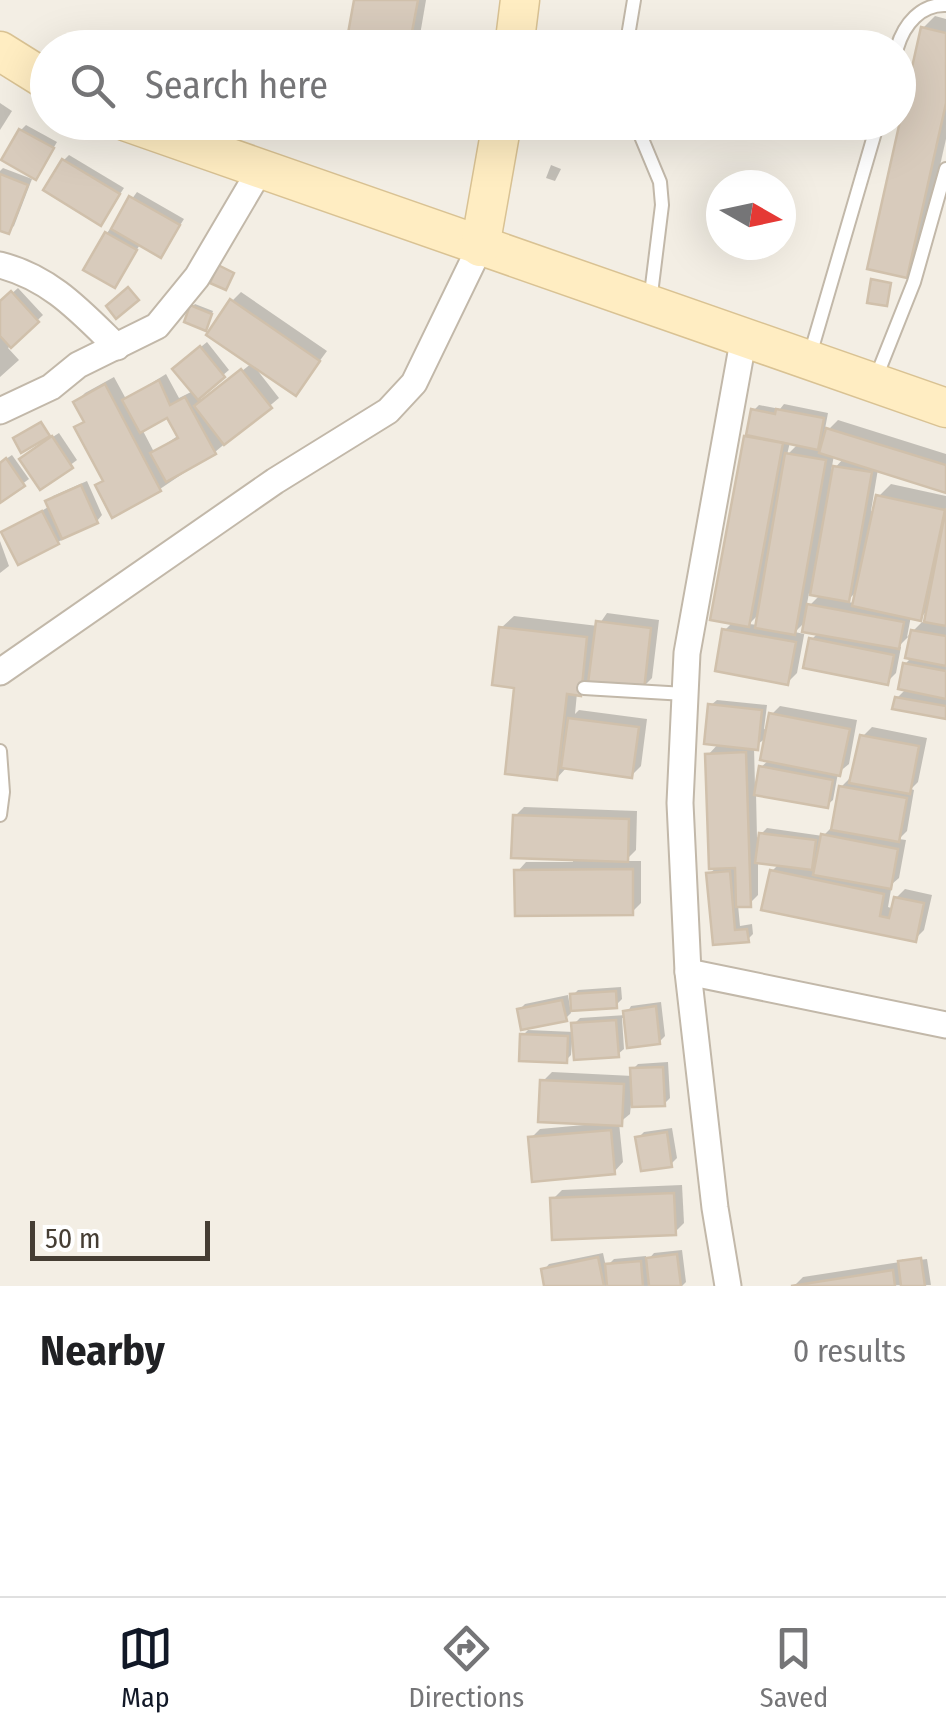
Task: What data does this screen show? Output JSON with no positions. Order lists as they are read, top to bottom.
{
  "scale_bar": "50 m",
  "north": "right",
  "page": {
    "search": "Search here",
    "scale": "50 m",
    "heading": ["Nearby", "0 results"],
    "nav": ["Map", "Directions", "Saved"]
  }
}
